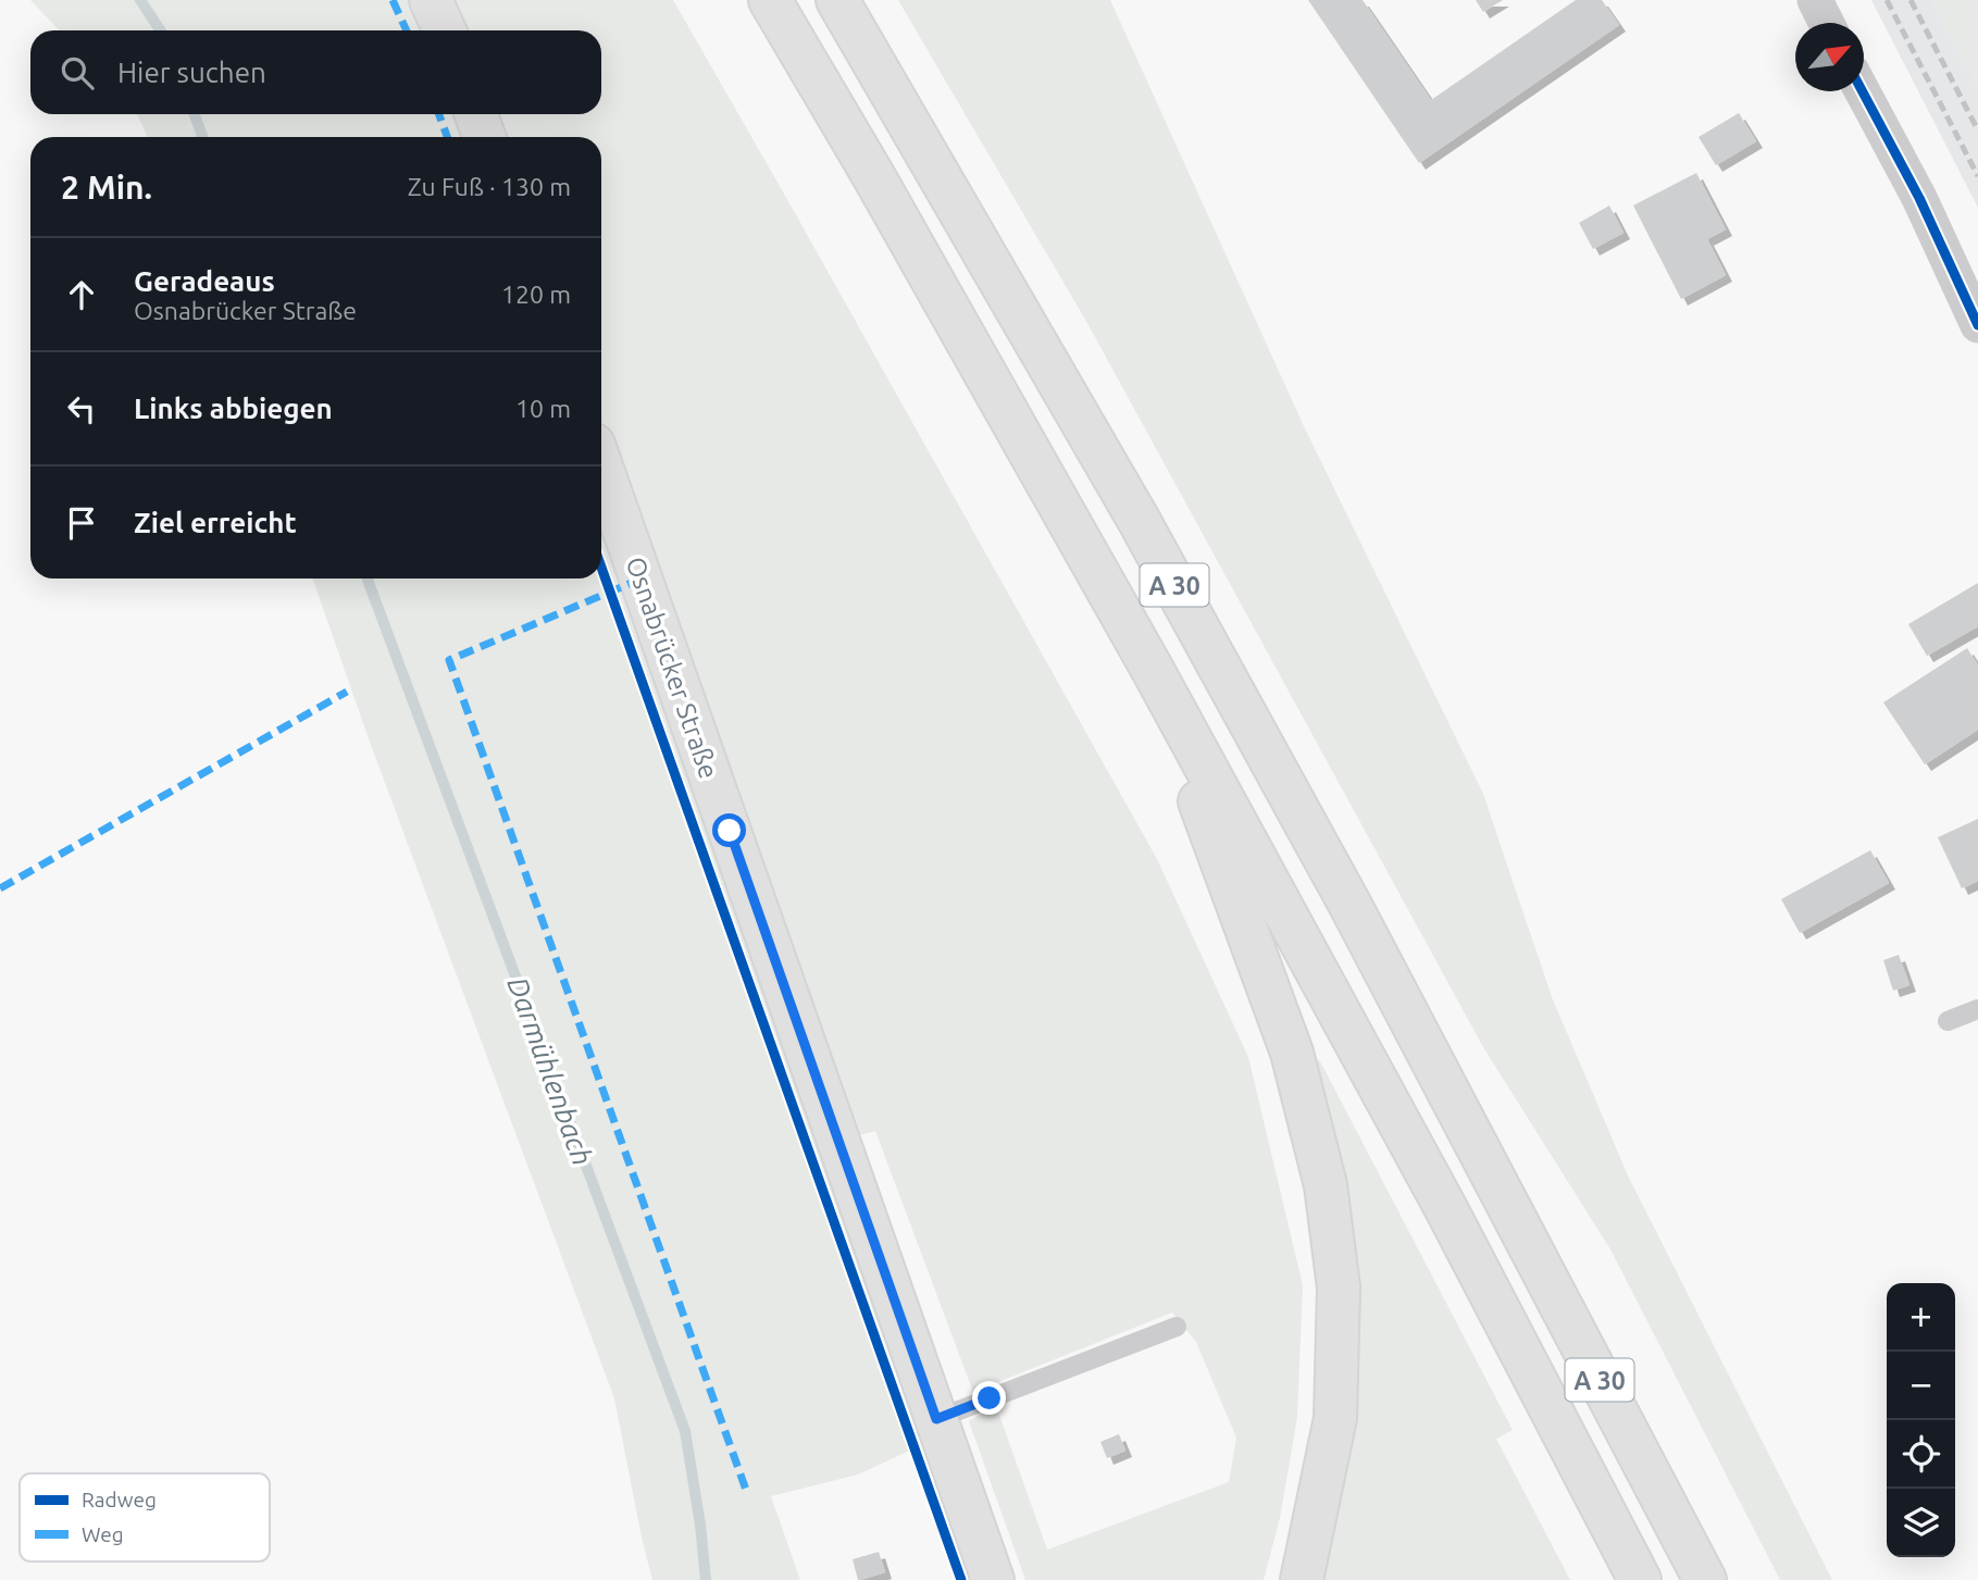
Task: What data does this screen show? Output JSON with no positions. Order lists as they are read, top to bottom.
{
  "streets": {
    "main road": ["A 30", "Osnabrücker Straße"]
  },
  "water": ["Darmühlenbach"],
  "legend": ["Radweg", "Weg"],
  "north": "top right",
  "page": {
    "search": "Hier suchen",
    "heading": ["2 Min.", "Zu Fuß · 130 m"],
    "list": [
      ["Geradeaus", "Osnabrücker Straße", "120 m"],
      ["Links abbiegen", "10 m"],
      "Ziel erreicht"
    ],
    "map_buttons": ["+", "−"]
  }
}
